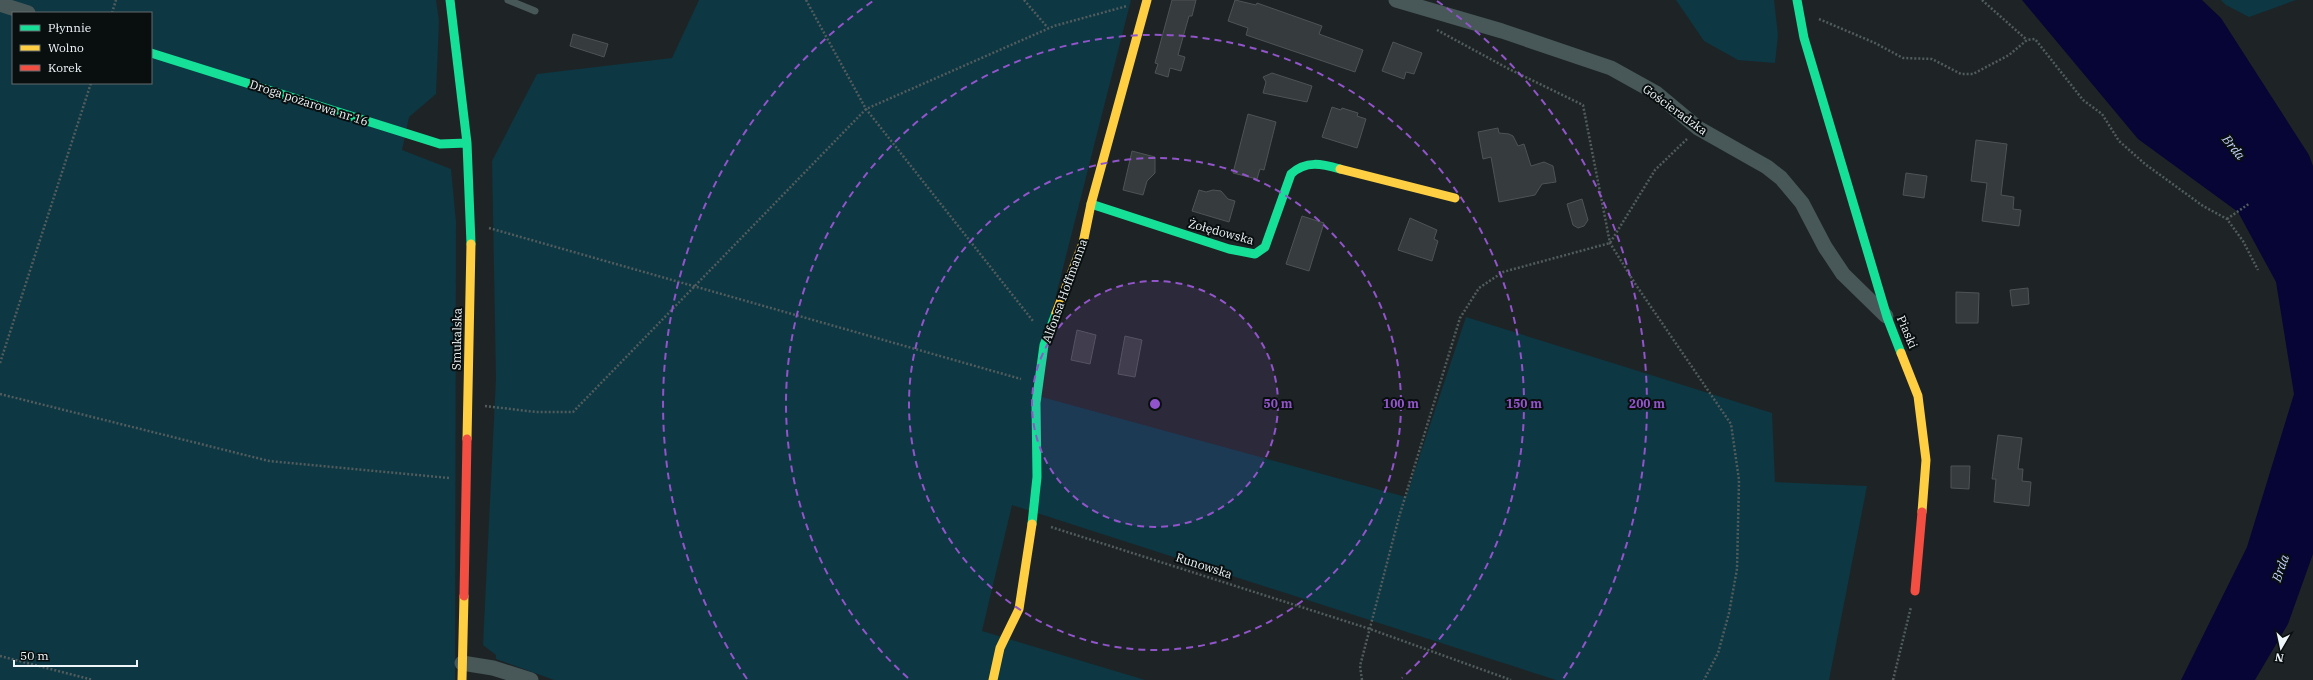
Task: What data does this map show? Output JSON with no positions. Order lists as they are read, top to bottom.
{
  "streets": {
    "street": [
      "Droga pożarowa nr 16",
      "Gościeradzka",
      "Żołędowska",
      "Alfonsa Hoffmanna",
      "Piaski",
      "Smukalska"
    ],
    "path": ["Runowska"]
  },
  "crossings": [
    ["Droga pożarowa nr 16", "Smukalska"],
    ["Gościeradzka", "Piaski"],
    ["Żołędowska", "Alfonsa Hoffmanna"],
    ["Alfonsa Hoffmanna", "Runowska"]
  ],
  "water": ["Brda"],
  "legend": ["Płynnie", "Wolno", "Korek"],
  "scale_bar": "50 m",
  "north": "bottom",
  "rings": [
    "50 m",
    "100 m",
    "150 m",
    "200 m"
  ]
}
